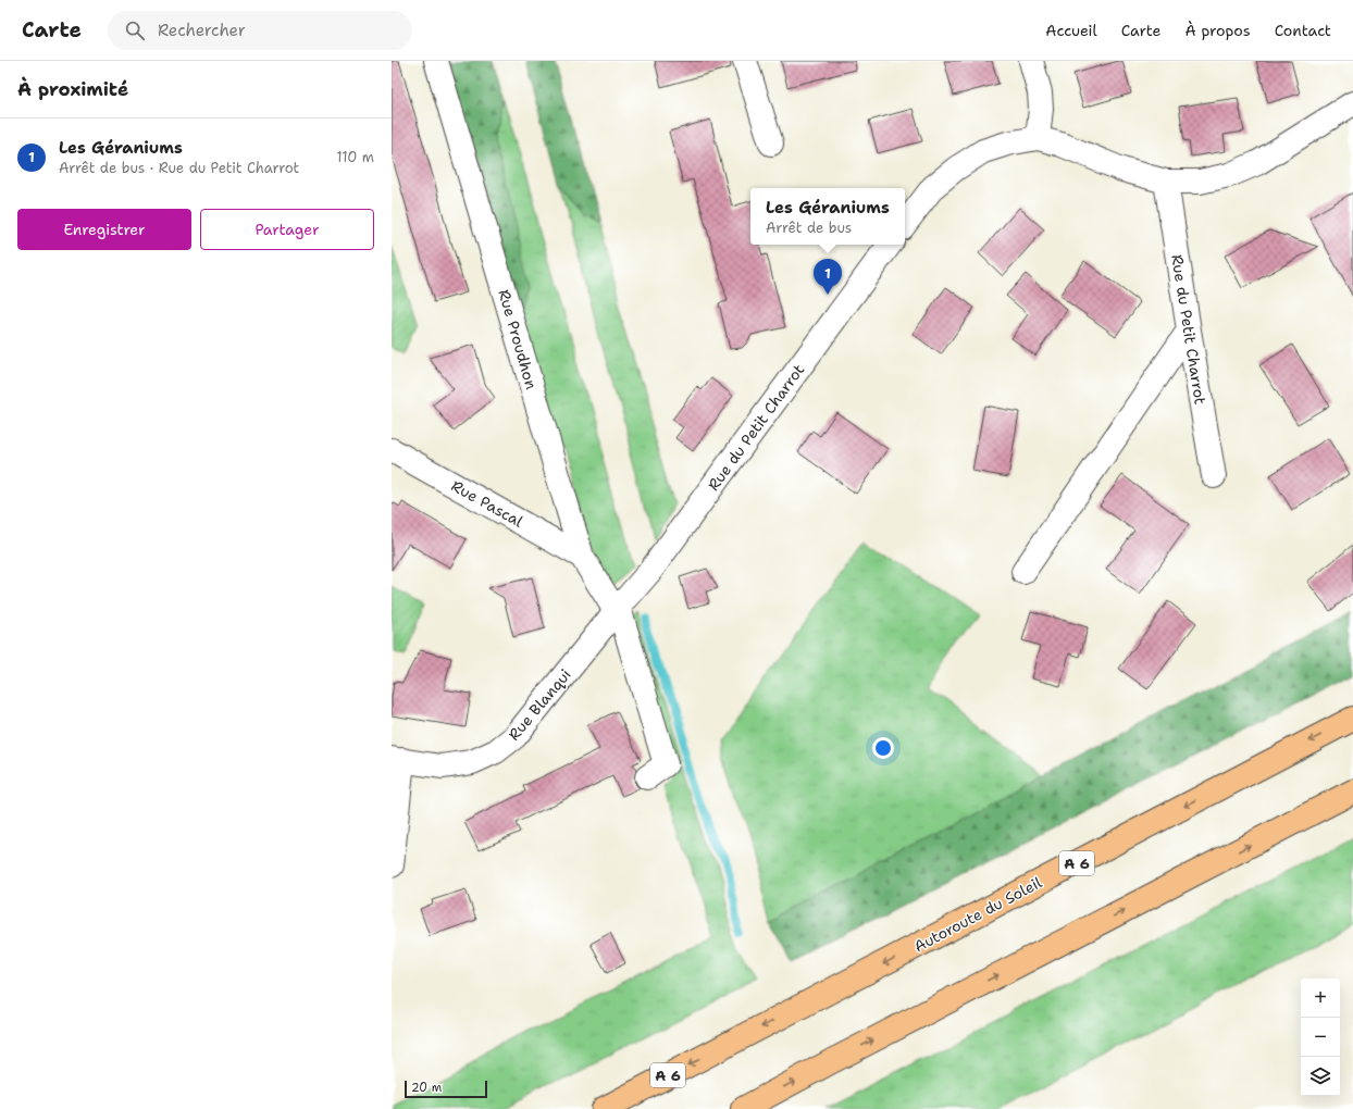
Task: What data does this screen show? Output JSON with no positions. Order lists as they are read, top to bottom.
{
  "streets": {
    "highway": ["A 6", "Autoroute du Soleil"],
    "street": [
      "Rue du Petit Charrot",
      "Rue Proudhon",
      "Rue Pascal",
      "Rue Blanqui"
    ]
  },
  "crossings": [
    ["Rue du Petit Charrot", "Rue Proudhon"],
    ["Rue du Petit Charrot", "Rue Blanqui"],
    ["Rue Proudhon", "Rue Pascal"],
    ["Rue Proudhon", "Rue Blanqui"]
  ],
  "scale_bar": "20 m",
  "page": {
    "header": "Carte",
    "search": "Rechercher",
    "nav": [
      "Accueil",
      "Carte",
      "À propos",
      "Contact"
    ],
    "heading": "À proximité",
    "list": [
      {
        "mark": "1",
        "name": "Les Géraniums",
        "note": "Arrêt de bus · Rue du Petit Charrot",
        "value": "110 m"
      }
    ],
    "popup": ["Les Géraniums", "Arrêt de bus"],
    "buttons": ["Enregistrer", "Partager"],
    "pins": "1",
    "map_buttons": ["+", "−"],
    "scale": "20 m"
  }
}
